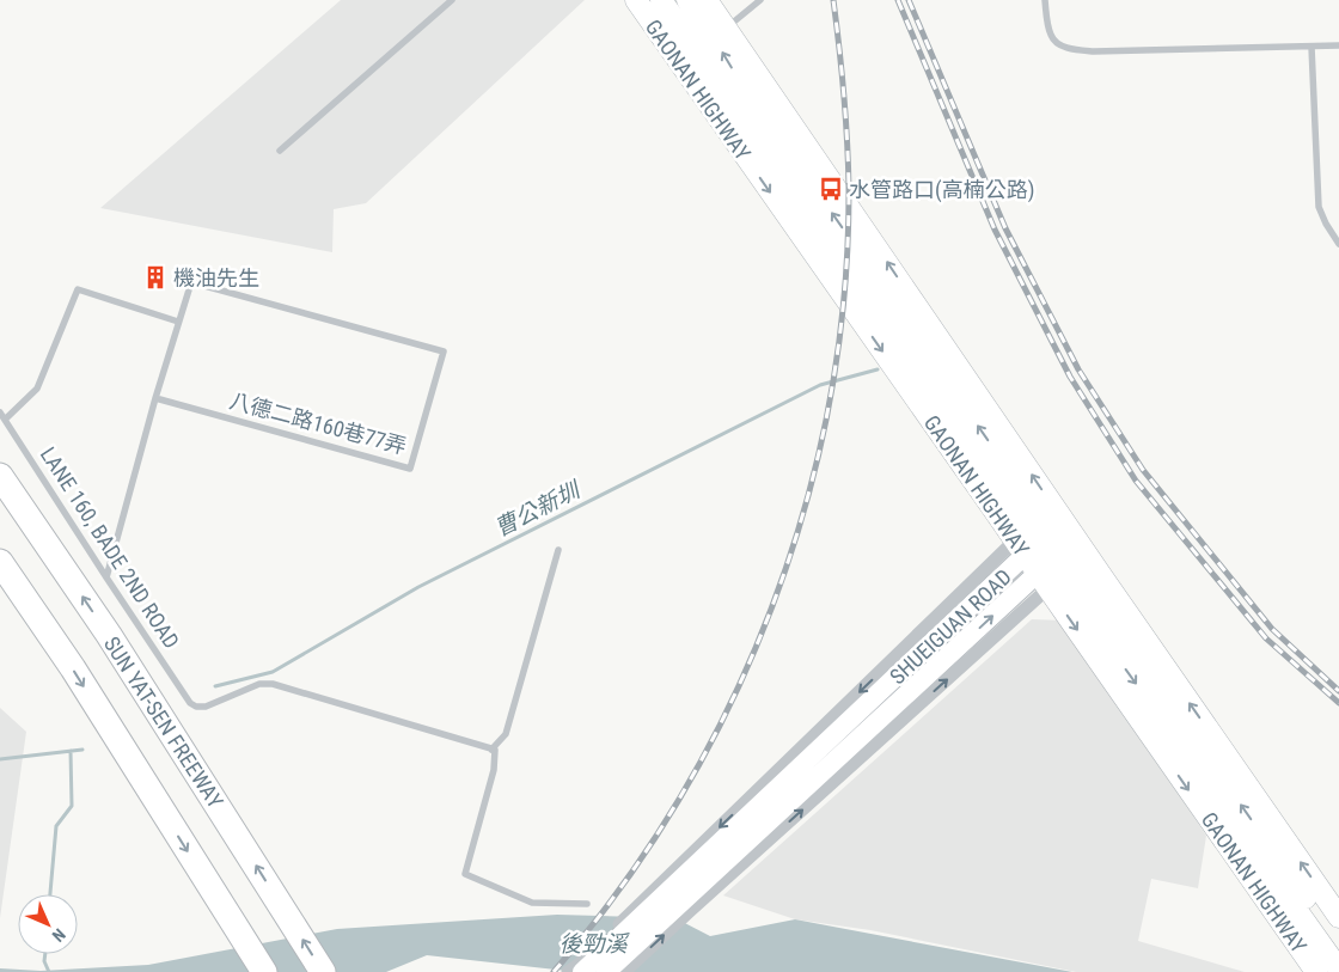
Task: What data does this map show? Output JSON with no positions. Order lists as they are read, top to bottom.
{
  "streets": {
    "highway": ["SUN YAT-SEN FREEWAY"],
    "main road": ["GAONAN HIGHWAY"],
    "street": ["SHUEIGUAN ROAD"],
    "lane": ["八德二路160巷77弄", "LANE 160, BADE 2ND ROAD"]
  },
  "crossings": [
    ["GAONAN HIGHWAY", "SHUEIGUAN ROAD"],
    ["八德二路160巷77弄", "LANE 160, BADE 2ND ROAD"]
  ],
  "water": ["曹公新圳", "後勁溪"],
  "places": {
    "bus stop": ["水管路口(高楠公路)"],
    "building": ["機油先生"]
  },
  "north": "bottom right"
}
